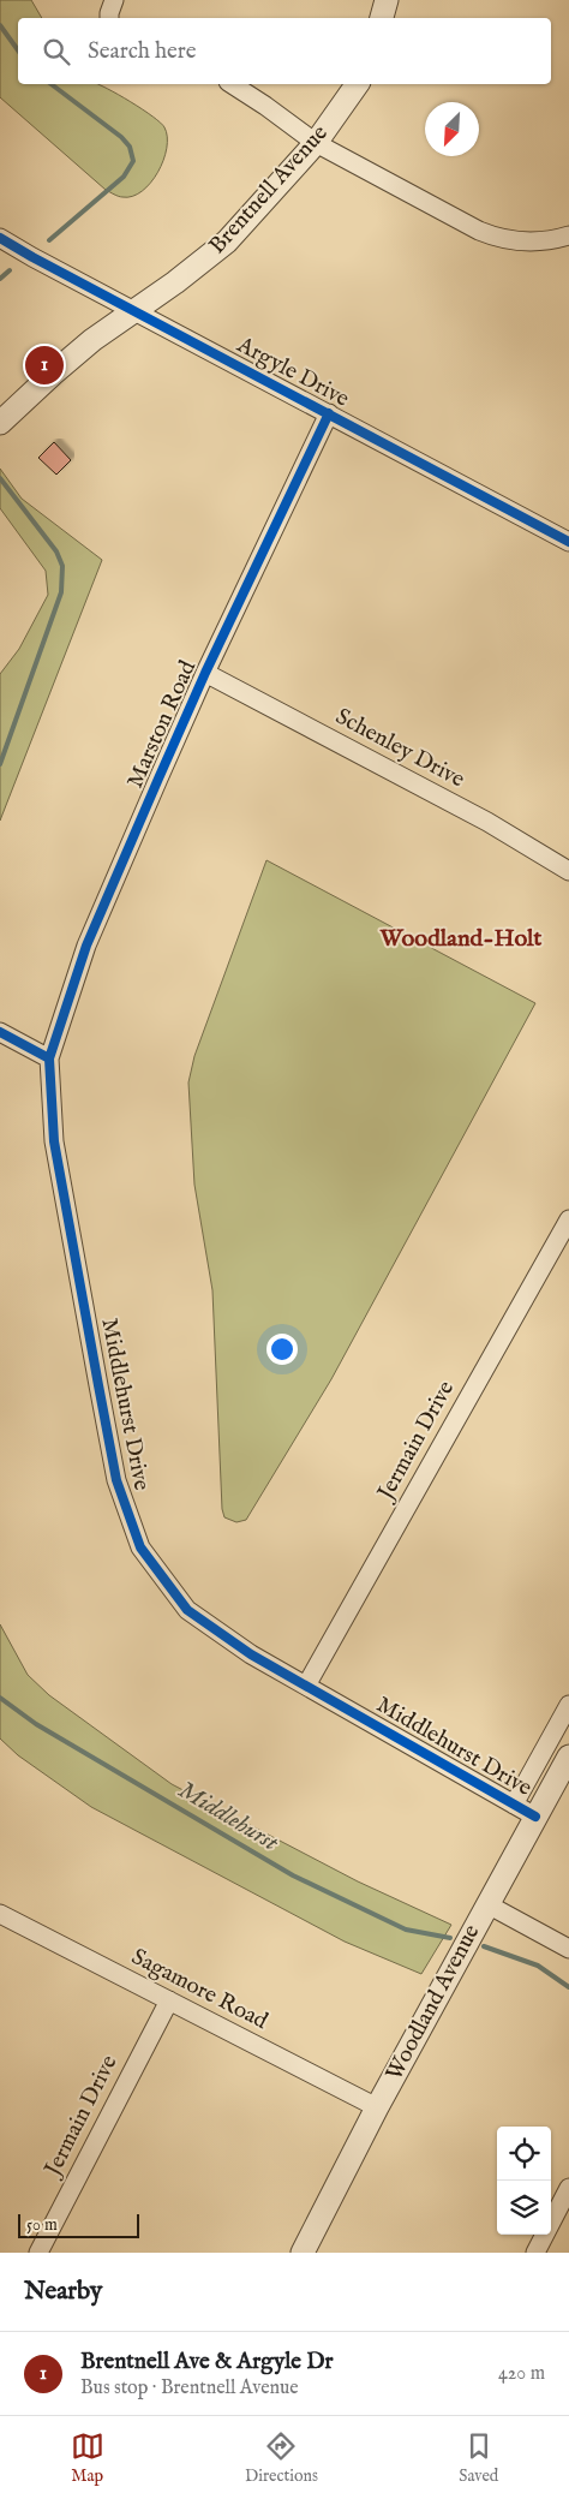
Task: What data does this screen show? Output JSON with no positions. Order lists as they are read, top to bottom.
{
  "streets": {
    "street": [
      "Brentnell Avenue",
      "Argyle Drive",
      "Marston Road",
      "Schenley Drive",
      "Middlehurst Drive",
      "Jermain Drive",
      "Sagamore Road",
      "Woodland Avenue"
    ]
  },
  "crossings": [
    ["Brentnell Avenue", "Argyle Drive"],
    ["Argyle Drive", "Marston Road"],
    ["Marston Road", "Schenley Drive"],
    ["Marston Road", "Middlehurst Drive"],
    ["Middlehurst Drive", "Jermain Drive"],
    ["Middlehurst Drive", "Woodland Avenue"],
    ["Jermain Drive", "Sagamore Road"],
    ["Sagamore Road", "Woodland Avenue"]
  ],
  "districts": ["Woodland-Holt"],
  "water": ["Middlehurst"],
  "scale_bar": "50 m",
  "north": "bottom left",
  "page": {
    "search": "Search here",
    "pins": "1",
    "scale": "50 m",
    "heading": "Nearby",
    "list": [
      {
        "mark": "1",
        "name": "Brentnell Ave & Argyle Dr",
        "note": "Bus stop · Brentnell Avenue",
        "value": "420 m"
      }
    ],
    "nav": ["Map", "Directions", "Saved"]
  }
}
